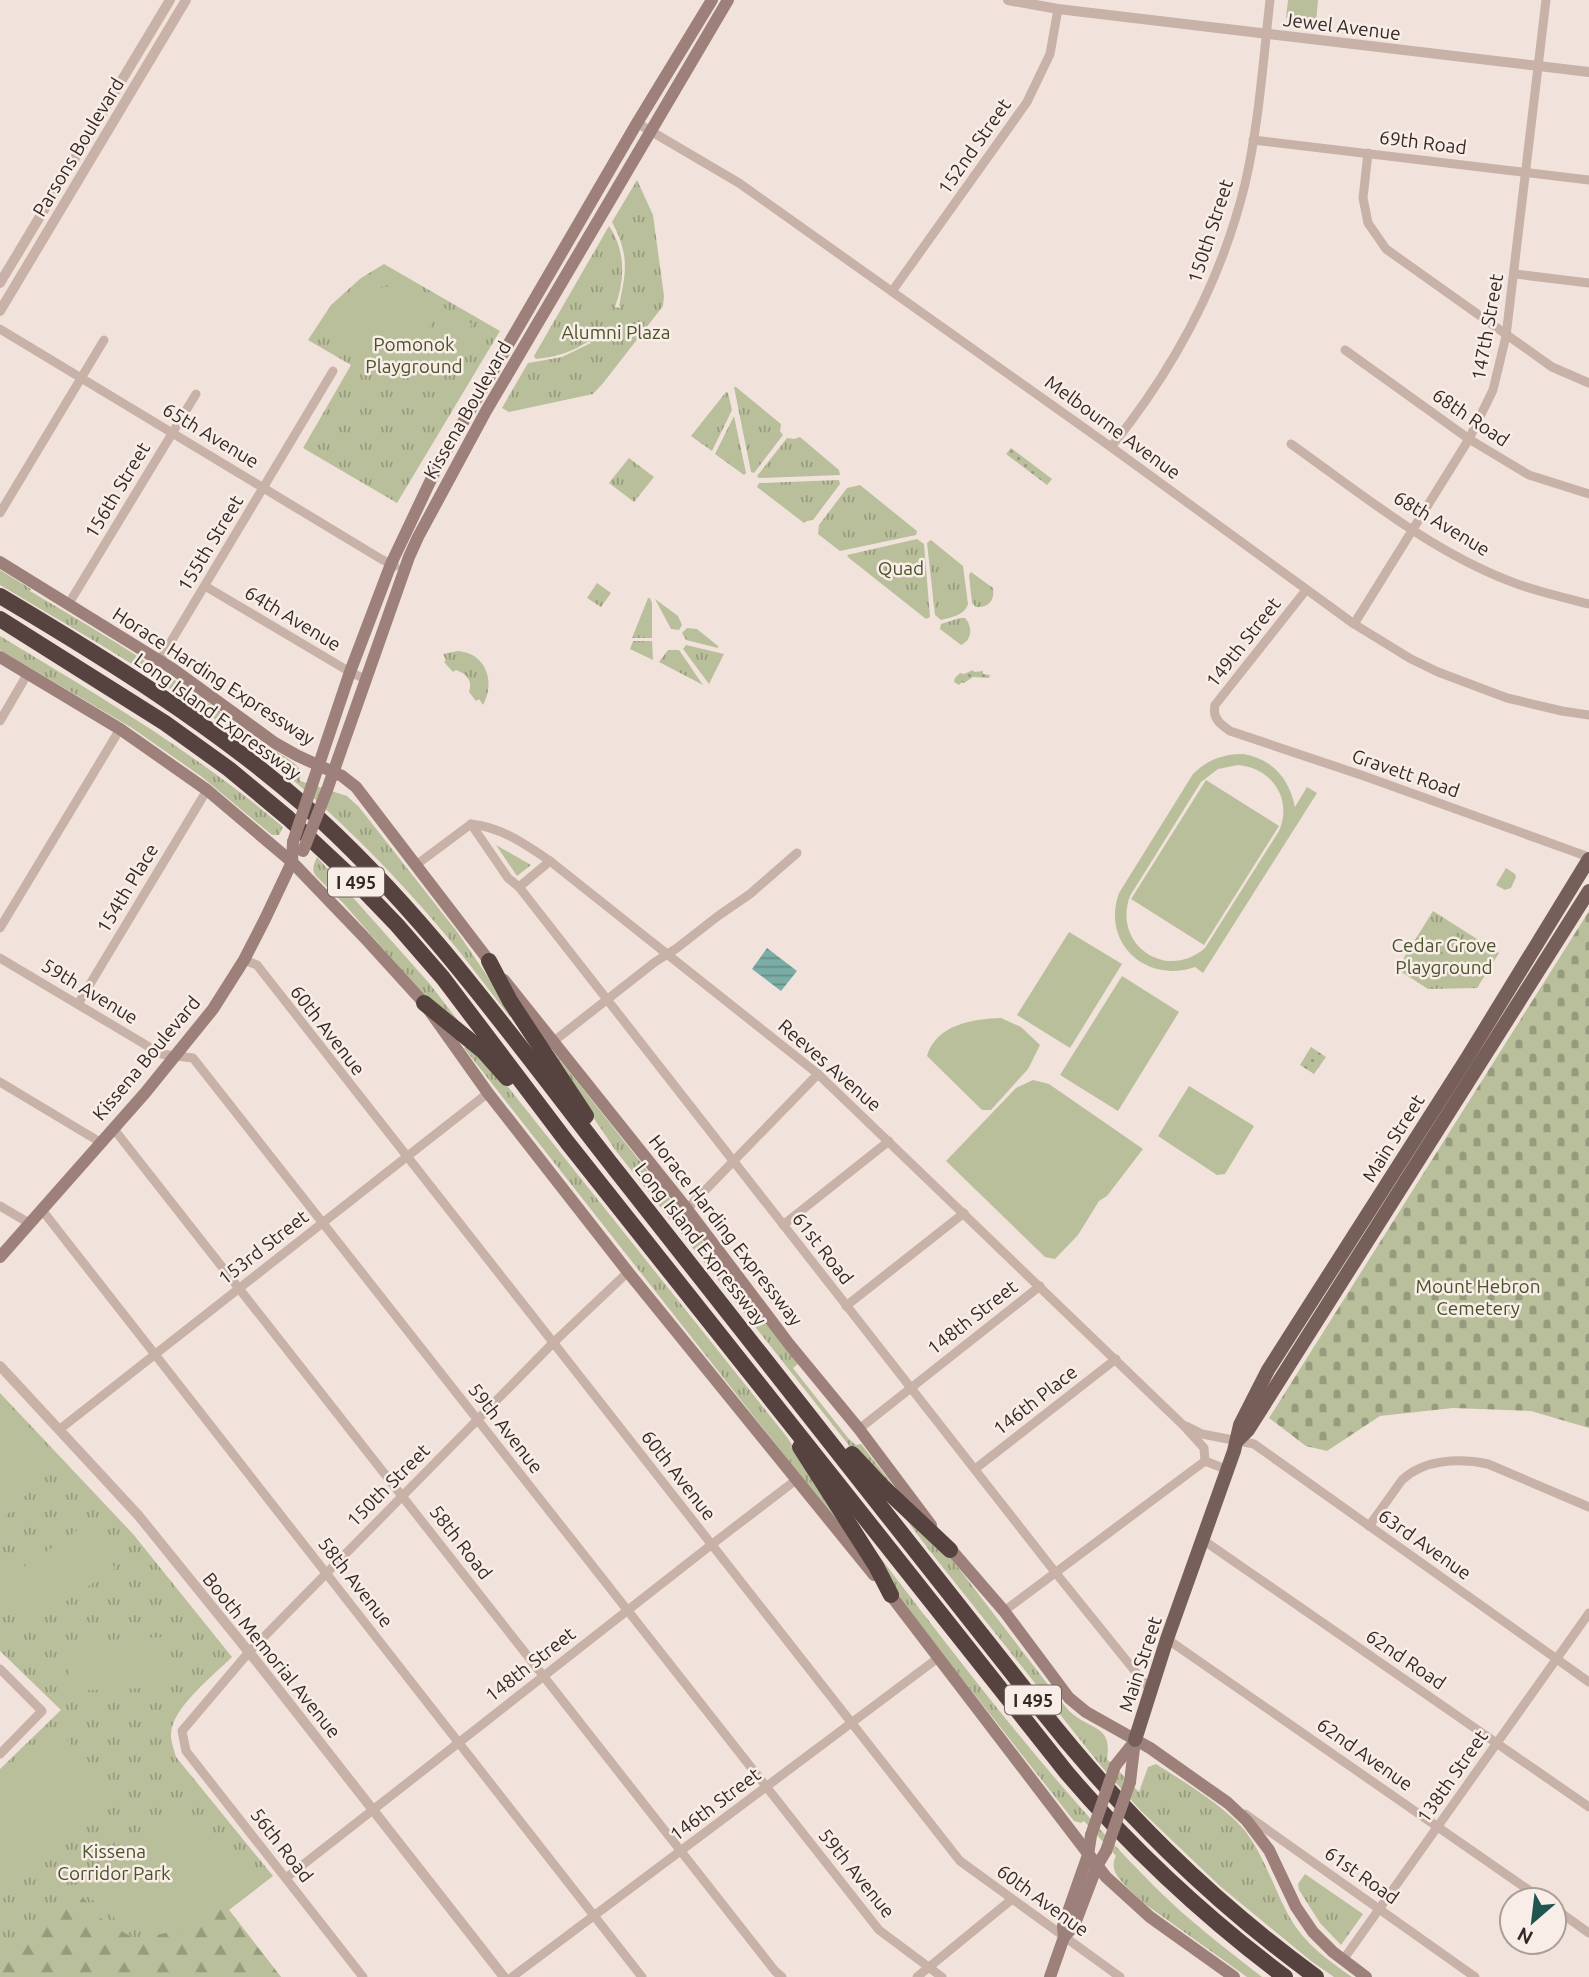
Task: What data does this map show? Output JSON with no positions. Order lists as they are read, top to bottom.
{
  "streets": {
    "highway": ["Long Island Expressway", "I 495"],
    "main road": ["Kissena Boulevard", "Horace Harding Expressway", "Main Street"],
    "street": [
      "Jewel Avenue",
      "69th Road",
      "152nd Street",
      "Parsons Boulevard",
      "150th Street",
      "147th Street",
      "68th Road",
      "Melbourne Avenue",
      "65th Avenue",
      "156th Street",
      "68th Avenue",
      "155th Street",
      "64th Avenue",
      "149th Street",
      "Gravett Road",
      "154th Place",
      "59th Avenue",
      "60th Avenue",
      "Reeves Avenue",
      "153rd Street",
      "61st Road",
      "148th Street",
      "146th Place",
      "58th Road",
      "63rd Avenue",
      "58th Avenue",
      "Booth Memorial Avenue",
      "62nd Road",
      "62nd Avenue",
      "138th Street",
      "146th Street",
      "56th Road"
    ]
  },
  "crossings": [
    ["Jewel Avenue", "152nd Street"],
    ["Jewel Avenue", "150th Street"],
    ["Jewel Avenue", "147th Street"],
    ["69th Road", "150th Street"],
    ["69th Road", "147th Street"],
    ["152nd Street", "Melbourne Avenue"],
    ["150th Street", "Melbourne Avenue"],
    ["150th Street", "59th Avenue"],
    ["150th Street", "60th Avenue"],
    ["150th Street", "58th Road"],
    ["150th Street", "58th Avenue"],
    ["150th Street", "Booth Memorial Avenue"],
    ["150th Street", "56th Road"],
    ["147th Street", "68th Road"],
    ["147th Street", "Melbourne Avenue"],
    ["147th Street", "68th Avenue"],
    ["Kissena Boulevard", "Melbourne Avenue"],
    ["Kissena Boulevard", "65th Avenue"],
    ["Kissena Boulevard", "64th Avenue"],
    ["Kissena Boulevard", "Horace Harding Expressway"],
    ["Kissena Boulevard", "59th Avenue"],
    ["Kissena Boulevard", "60th Avenue"],
    ["Kissena Boulevard", "58th Road"],
    ["Kissena Boulevard", "58th Avenue"],
    ["Melbourne Avenue", "149th Street"],
    ["65th Avenue", "156th Street"],
    ["65th Avenue", "155th Street"],
    ["156th Street", "Horace Harding Expressway"],
    ["155th Street", "64th Avenue"],
    ["155th Street", "Horace Harding Expressway"],
    ["149th Street", "Gravett Road"],
    ["Horace Harding Expressway", "Main Street"],
    ["Horace Harding Expressway", "61st Road"],
    ["Horace Harding Expressway", "148th Street"],
    ["Horace Harding Expressway", "138th Street"],
    ["Gravett Road", "Main Street"],
    ["154th Place", "59th Avenue"],
    ["59th Avenue", "153rd Street"],
    ["59th Avenue", "148th Street"],
    ["59th Avenue", "146th Street"],
    ["60th Avenue", "Main Street"],
    ["60th Avenue", "153rd Street"],
    ["60th Avenue", "148th Street"],
    ["60th Avenue", "146th Street"],
    ["Reeves Avenue", "Main Street"],
    ["Reeves Avenue", "61st Road"],
    ["Reeves Avenue", "148th Street"],
    ["Reeves Avenue", "146th Place"],
    ["Reeves Avenue", "63rd Avenue"],
    ["Main Street", "61st Road"],
    ["Main Street", "63rd Avenue"],
    ["Main Street", "62nd Road"],
    ["Main Street", "62nd Avenue"],
    ["153rd Street", "58th Road"],
    ["153rd Street", "58th Avenue"],
    ["153rd Street", "Booth Memorial Avenue"],
    ["61st Road", "148th Street"],
    ["61st Road", "146th Place"],
    ["61st Road", "138th Street"],
    ["148th Street", "58th Road"],
    ["148th Street", "58th Avenue"],
    ["148th Street", "Booth Memorial Avenue"],
    ["148th Street", "56th Road"],
    ["58th Road", "146th Street"],
    ["63rd Avenue", "138th Street"],
    ["58th Avenue", "146th Street"],
    ["62nd Road", "138th Street"],
    ["62nd Avenue", "138th Street"]
  ],
  "parks": [
    "Alumni Plaza",
    "Pomonok Playground",
    "Quad",
    "Cedar Grove Playground",
    "Mount Hebron Cemetery",
    "Kissena Corridor Park"
  ],
  "north": "bottom left"
}
